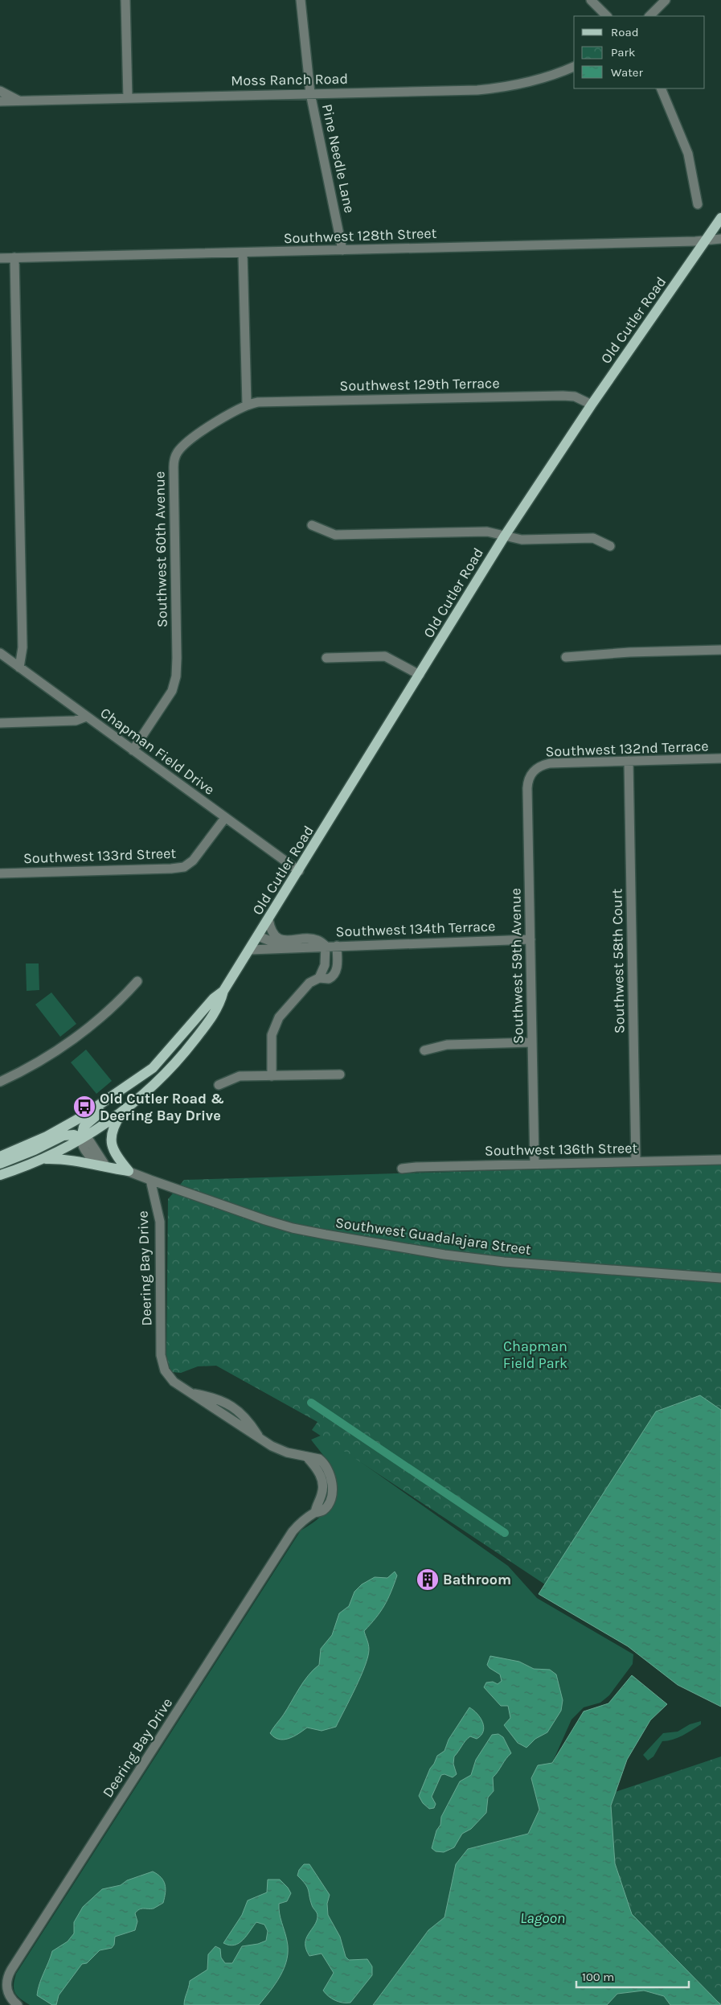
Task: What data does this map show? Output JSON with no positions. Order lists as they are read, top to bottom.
{
  "streets": {
    "main road": ["Old Cutler Road"],
    "street": [
      "Moss Ranch Road",
      "Pine Needle Lane",
      "Southwest 128th Street",
      "Southwest 129th Terrace",
      "Southwest 60th Avenue",
      "Southwest 132nd Terrace",
      "Chapman Field Drive",
      "Southwest 133rd Street",
      "Southwest 134th Terrace",
      "Southwest 58th Court",
      "Southwest 59th Avenue",
      "Southwest 136th Street",
      "Southwest Guadalajara Street",
      "Deering Bay Drive"
    ]
  },
  "crossings": [
    ["Moss Ranch Road", "Pine Needle Lane"],
    ["Pine Needle Lane", "Southwest 128th Street"],
    ["Southwest 128th Street", "Old Cutler Road"],
    ["Old Cutler Road", "Southwest 129th Terrace"],
    ["Old Cutler Road", "Chapman Field Drive"],
    ["Old Cutler Road", "Southwest 134th Terrace"],
    ["Southwest 129th Terrace", "Southwest 60th Avenue"],
    ["Southwest 60th Avenue", "Chapman Field Drive"],
    ["Southwest 132nd Terrace", "Southwest 58th Court"],
    ["Southwest 132nd Terrace", "Southwest 59th Avenue"],
    ["Chapman Field Drive", "Southwest 133rd Street"],
    ["Southwest 134th Terrace", "Southwest 59th Avenue"],
    ["Southwest 58th Court", "Southwest 136th Street"],
    ["Southwest 59th Avenue", "Southwest 136th Street"],
    ["Southwest Guadalajara Street", "Deering Bay Drive"]
  ],
  "water": ["Lagoon"],
  "parks": ["Chapman Field Park"],
  "places": {
    "bus stop": ["Old Cutler Road & Deering Bay Drive"],
    "building": ["Bathroom"]
  },
  "legend": ["Road", "Park", "Water"],
  "scale_bar": "100 m"
}
